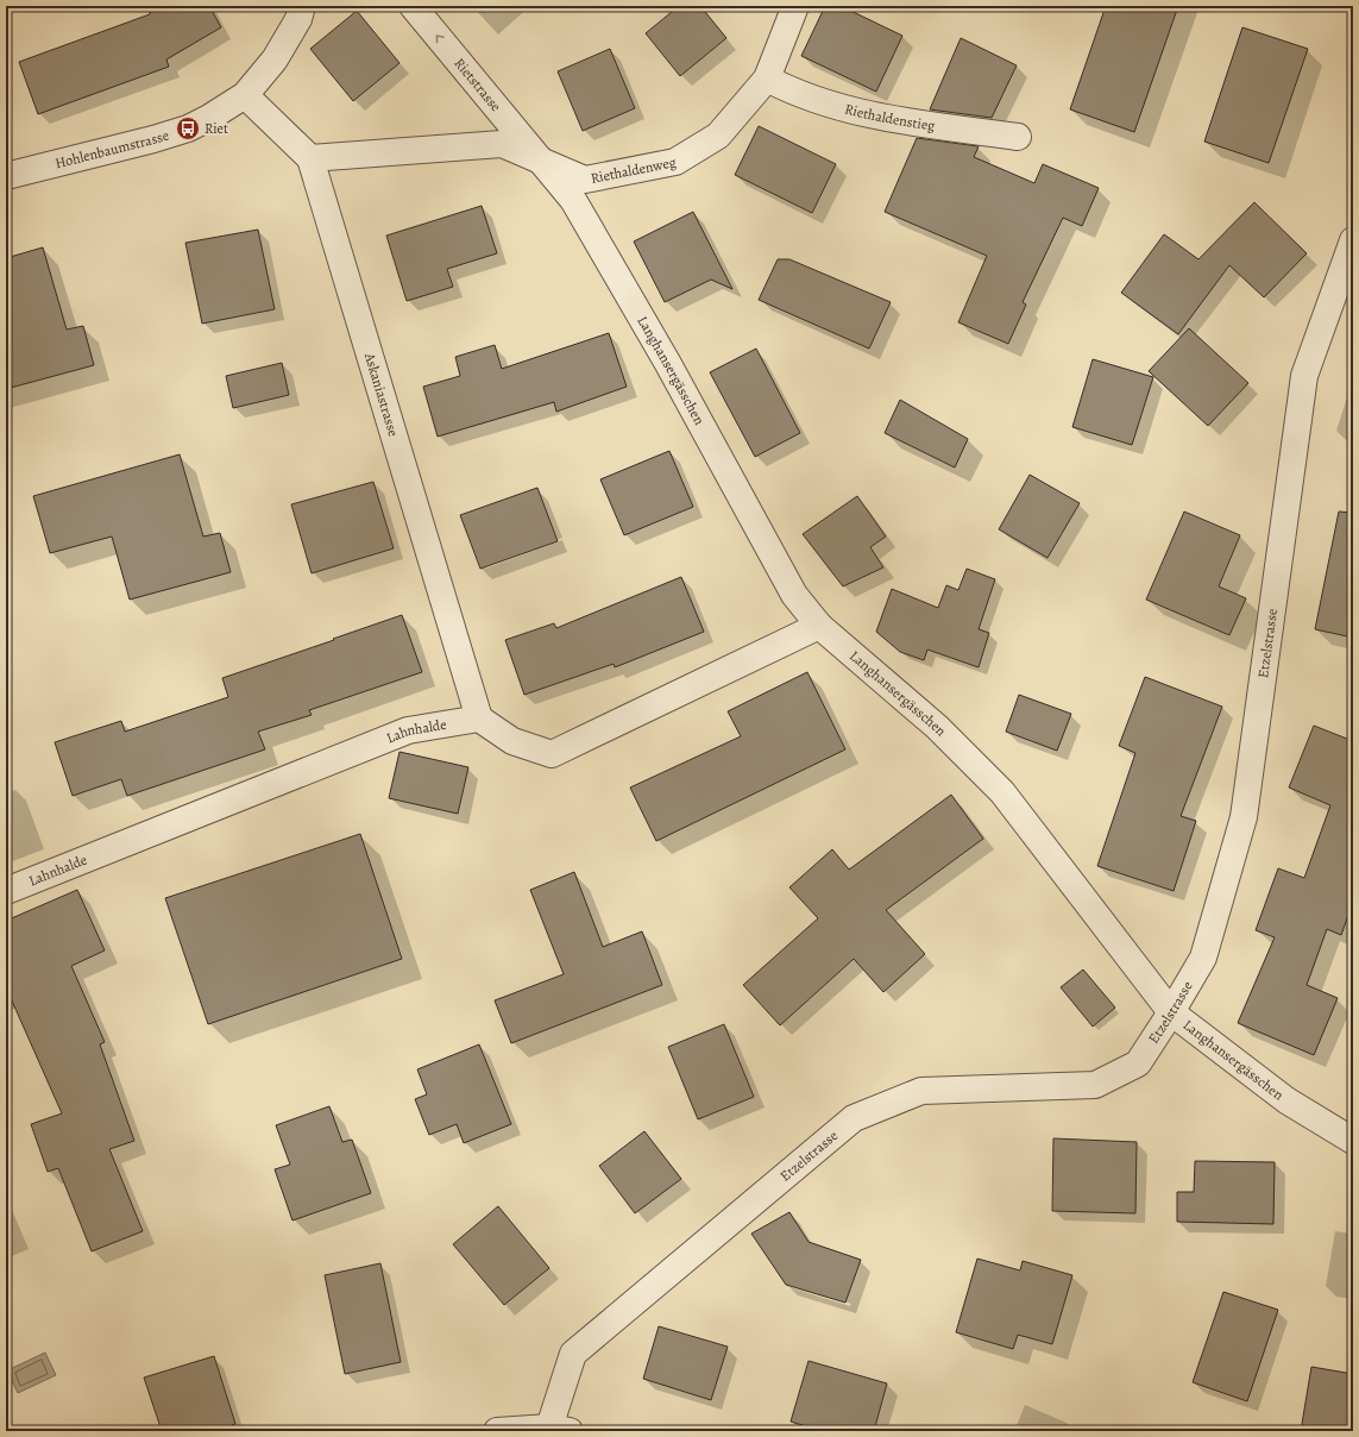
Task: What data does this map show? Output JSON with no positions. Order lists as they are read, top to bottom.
{
  "streets": {
    "street": [
      "Rietstrasse",
      "Riethaldenstieg",
      "Hohlenbaumstrasse",
      "Riethaldenweg",
      "Langhansergässchen",
      "Askaniastrasse",
      "Etzelstrasse",
      "Lahnhalde"
    ]
  },
  "crossings": [
    ["Rietstrasse", "Riethaldenweg"],
    ["Rietstrasse", "Langhansergässchen"],
    ["Riethaldenstieg", "Riethaldenweg"],
    ["Hohlenbaumstrasse", "Askaniastrasse"],
    ["Riethaldenweg", "Langhansergässchen"],
    ["Riethaldenweg", "Askaniastrasse"],
    ["Langhansergässchen", "Etzelstrasse"],
    ["Askaniastrasse", "Lahnhalde"]
  ],
  "one_way": ["Rietstrasse"],
  "places": {
    "bus stop": ["Riet"]
  }
}
